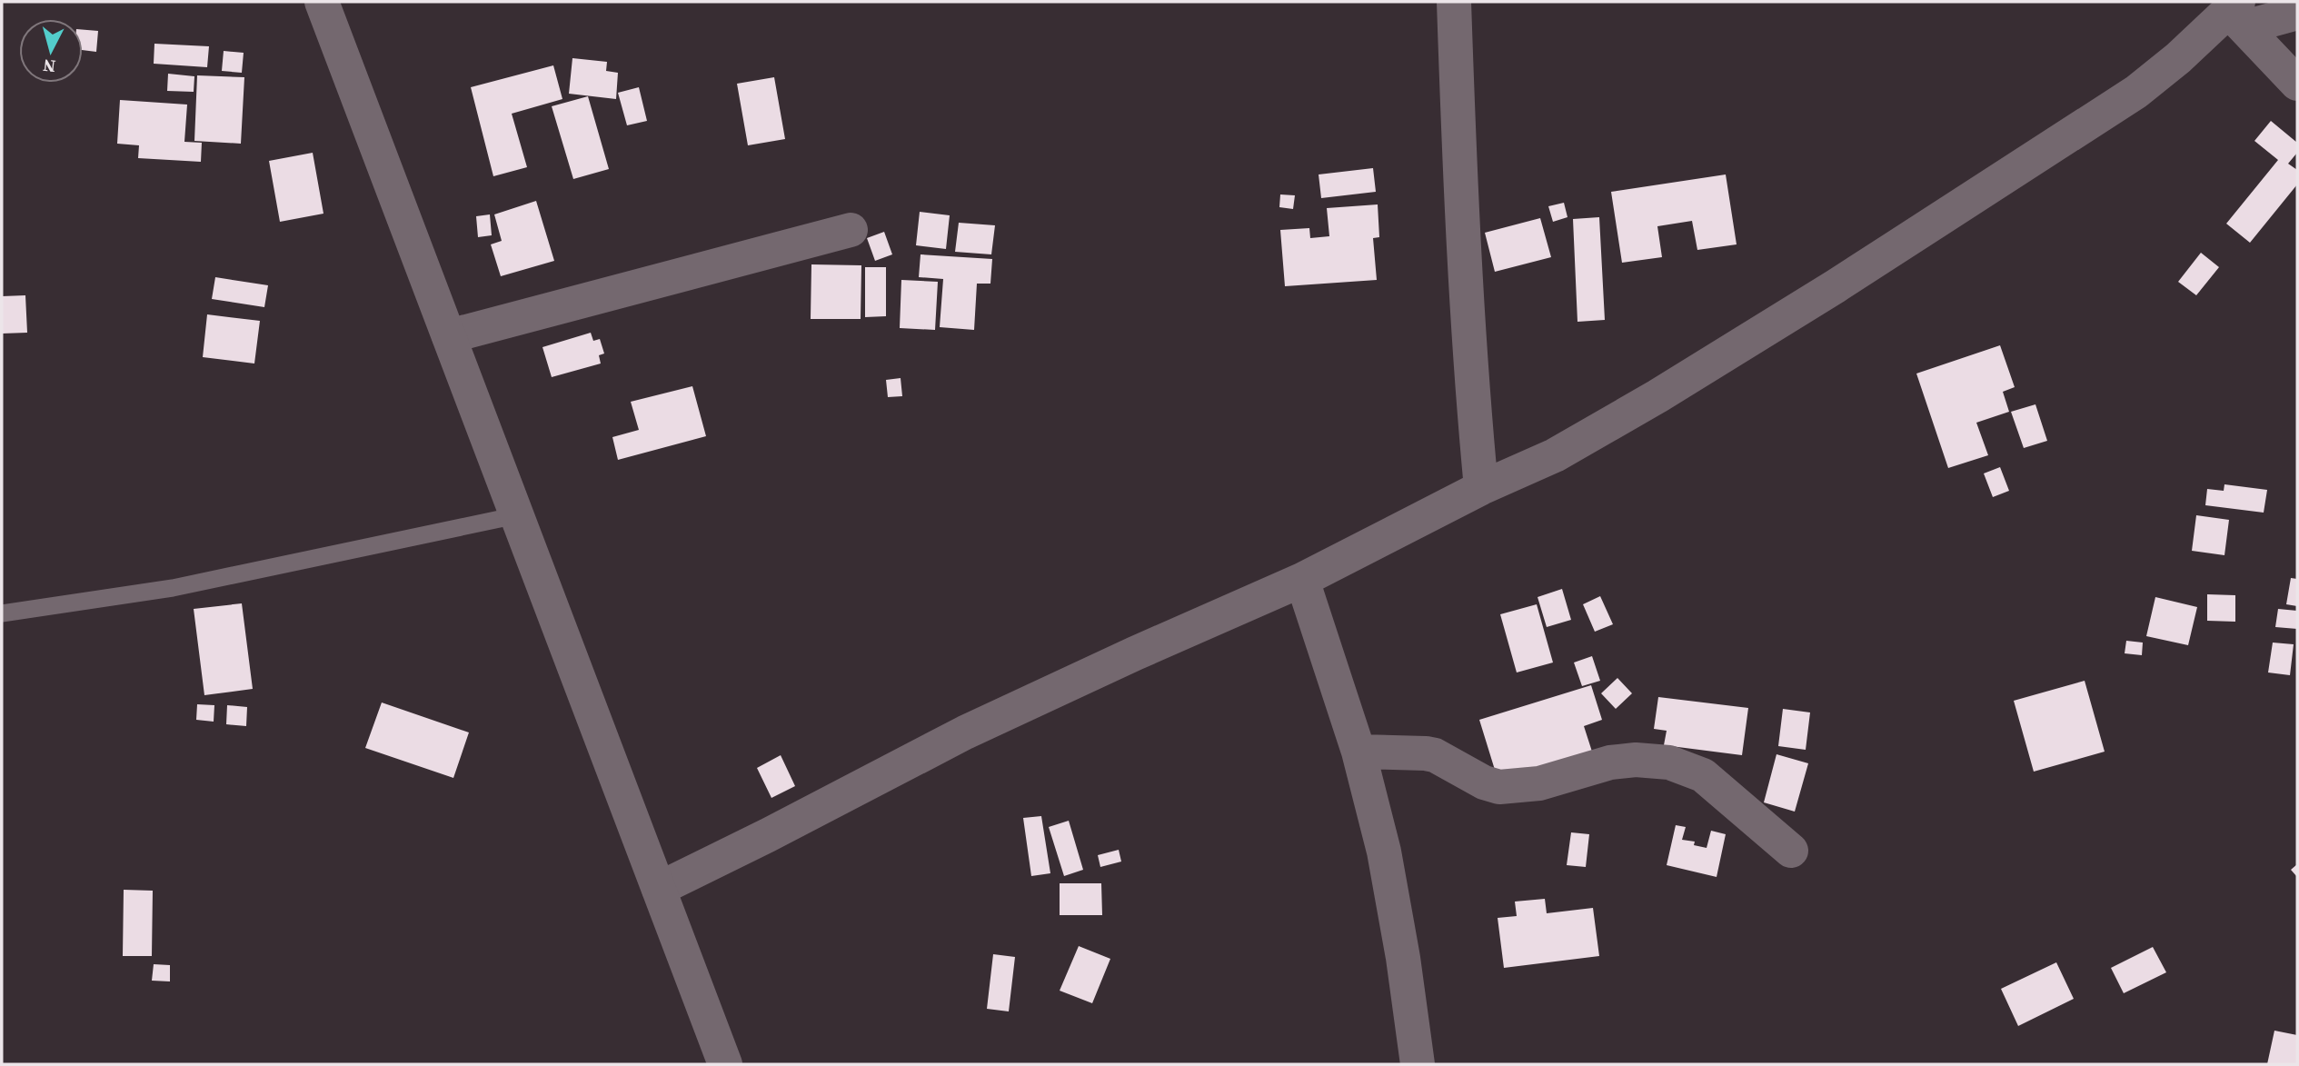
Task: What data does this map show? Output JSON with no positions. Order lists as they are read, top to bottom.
{
  "north": "bottom"
}
